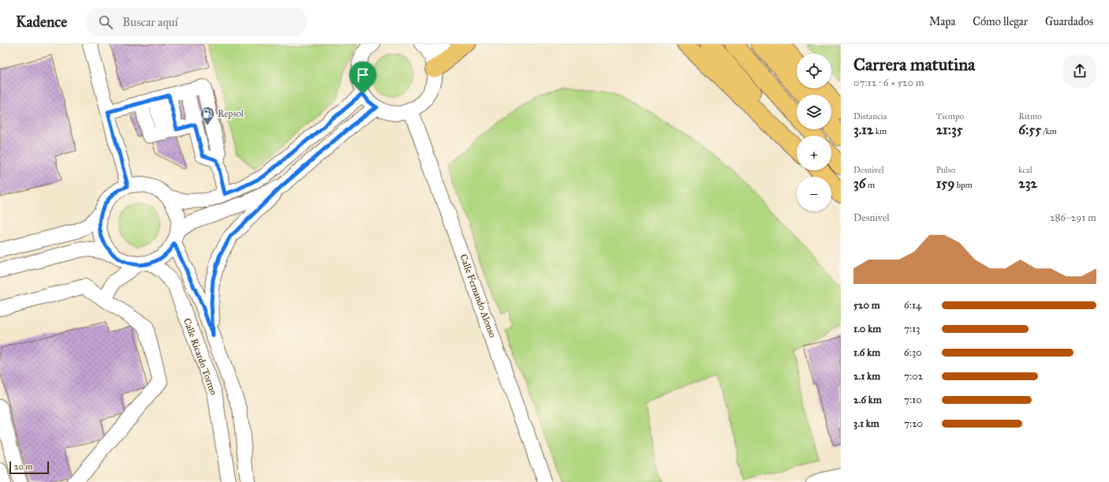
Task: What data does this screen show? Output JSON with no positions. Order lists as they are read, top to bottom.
{
  "streets": {
    "street": ["Calle Fernando Alonso", "Calle Ricardo Tormo"]
  },
  "places": {
    "fuel station": ["Repsol"]
  },
  "scale_bar": "20 m",
  "page": {
    "header": "Kadence",
    "search": "Buscar aquí",
    "nav": ["Mapa", "Cómo llegar", "Guardados"],
    "heading": ["Carrera matutina", "07:12 · 6 × 520 m"],
    "map_buttons": ["+", "−"],
    "stats": [
      ["Distancia", "3.12 km"],
      ["Tiempo", "21:35"],
      ["Ritmo", "6:55 /km"],
      ["Desnivel", "36 m"],
      ["Pulso", "159 bpm"],
      ["kcal", "232"]
    ],
    "chart": ["Desnivel", "286–291 m"],
    "list": [
      {
        "name": "520 m",
        "note": "6:14"
      },
      {
        "name": "1.0 km",
        "note": "7:13"
      },
      {
        "name": "1.6 km",
        "note": "6:30"
      },
      {
        "name": "2.1 km",
        "note": "7:02"
      },
      {
        "name": "2.6 km",
        "note": "7:10"
      },
      {
        "name": "3.1 km",
        "note": "7:20"
      }
    ],
    "scale": "20 m"
  }
}
